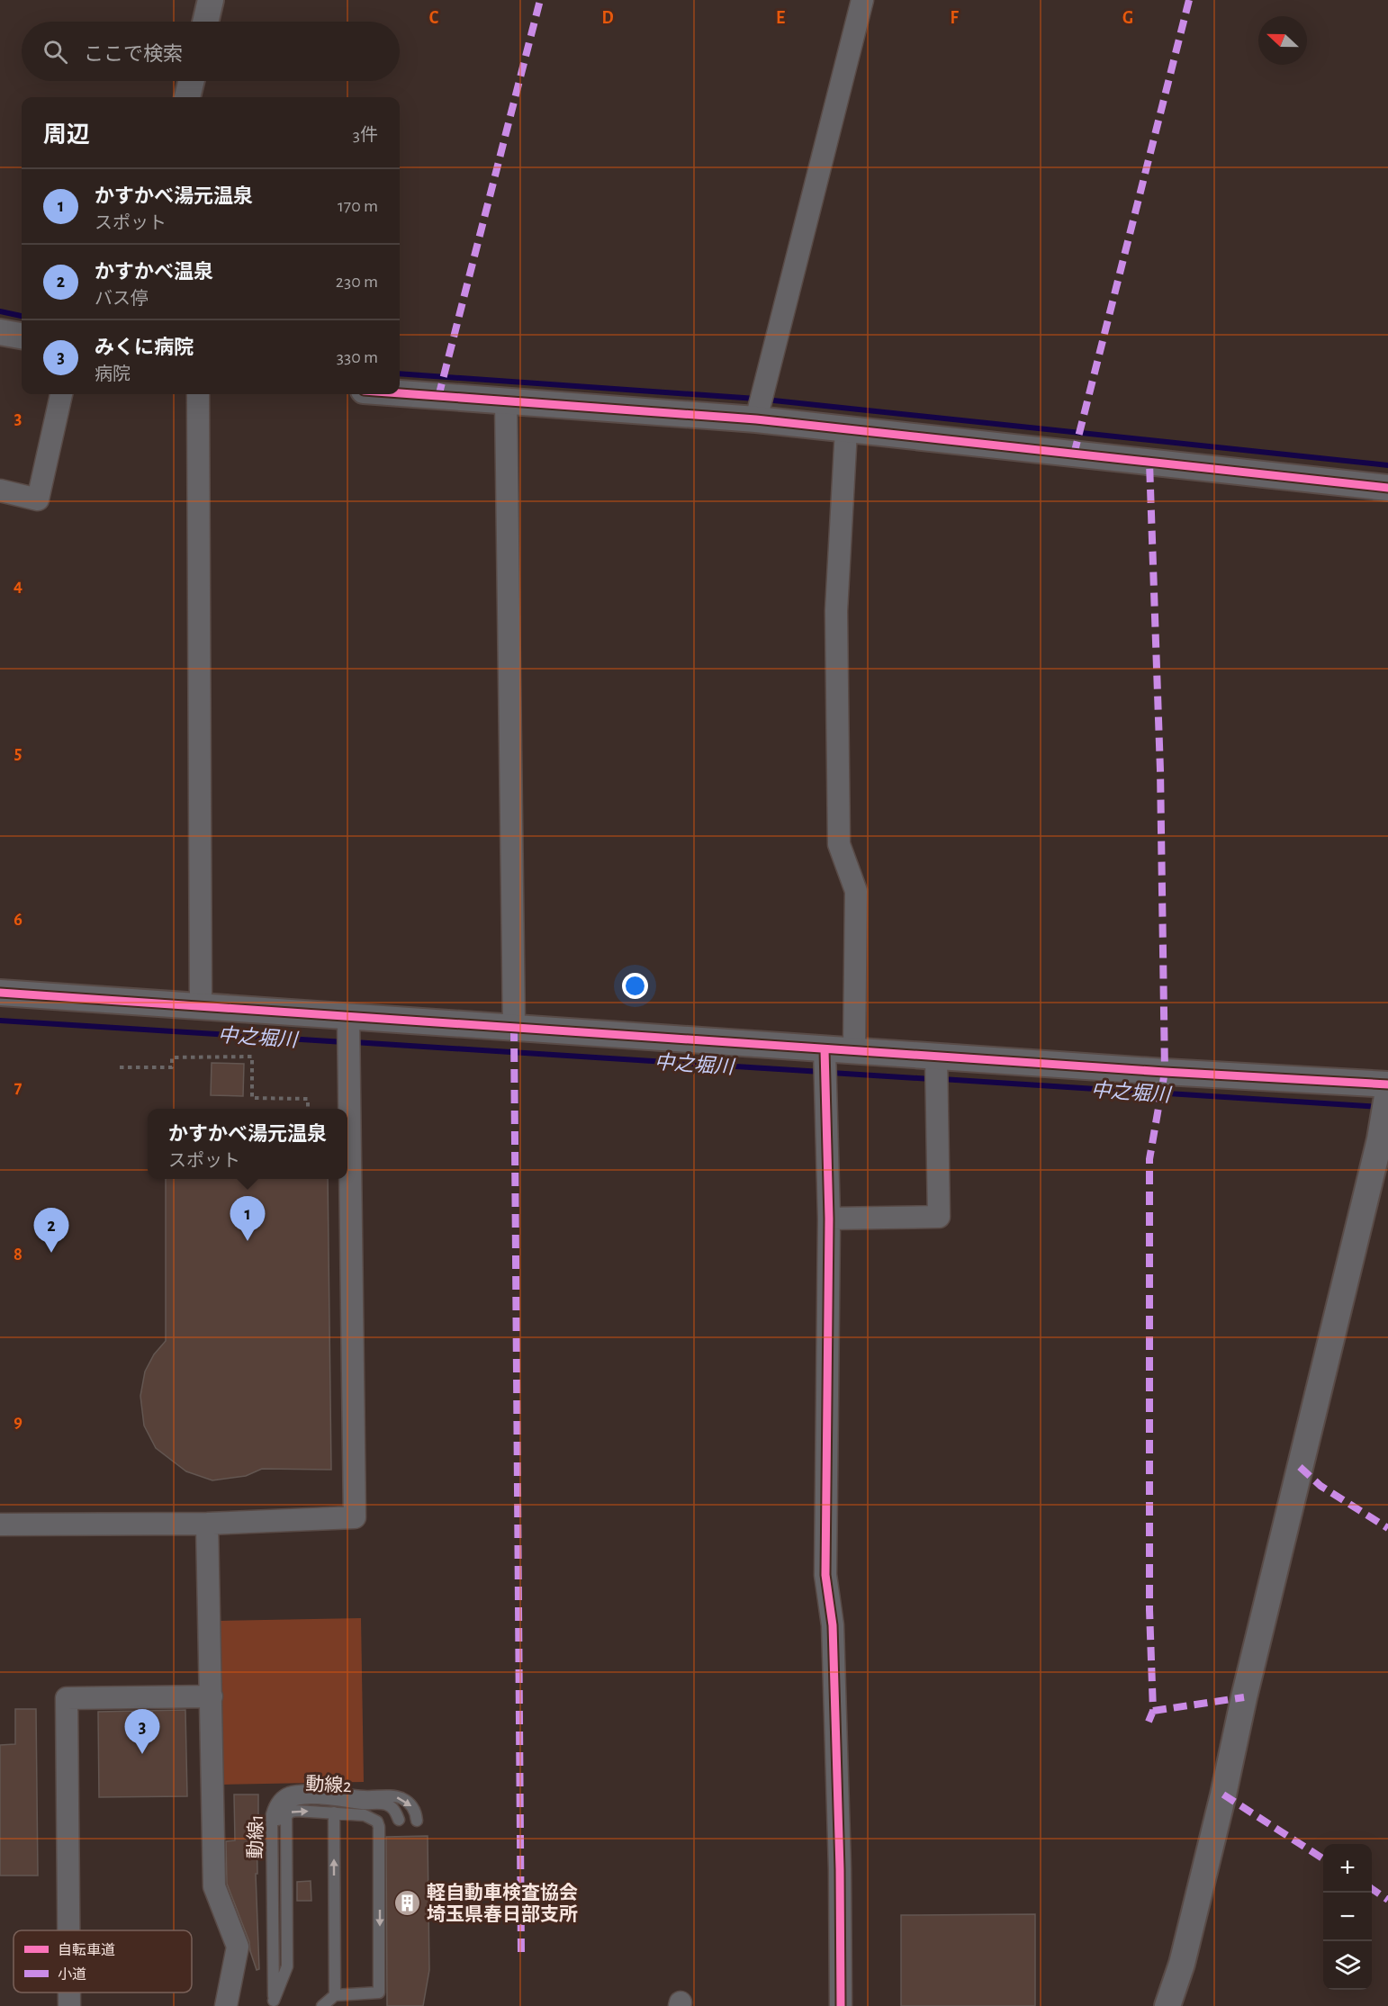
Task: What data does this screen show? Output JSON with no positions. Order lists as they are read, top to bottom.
{
  "streets": {
    "lane": ["動線2", "動線1"]
  },
  "crossings": [
    ["動線2", "動線1"]
  ],
  "water": ["中之堀川"],
  "places": {
    "building": ["軽自動車検査協会 埼玉県春日部支所"]
  },
  "legend": ["自転車道", "小道"],
  "north": "left",
  "page": {
    "search": "ここで検索",
    "heading": ["周辺", "3件"],
    "list": [
      {
        "mark": "1",
        "name": "かすかべ湯元温泉",
        "note": "スポット",
        "value": "170 m"
      },
      {
        "mark": "2",
        "name": "かすかべ温泉",
        "note": "バス停",
        "value": "230 m"
      },
      {
        "mark": "3",
        "name": "みくに病院",
        "note": "病院",
        "value": "330 m"
      }
    ],
    "popup": ["かすかべ湯元温泉", "スポット"],
    "pins": ["1", "2", "3"],
    "map_buttons": ["+", "−"]
  },
  "grid": {
    "columns": [
      "C",
      "D",
      "E",
      "F",
      "G"
    ],
    "rows": [
      "3",
      "4",
      "5",
      "6",
      "7",
      "8",
      "9"
    ]
  }
}
